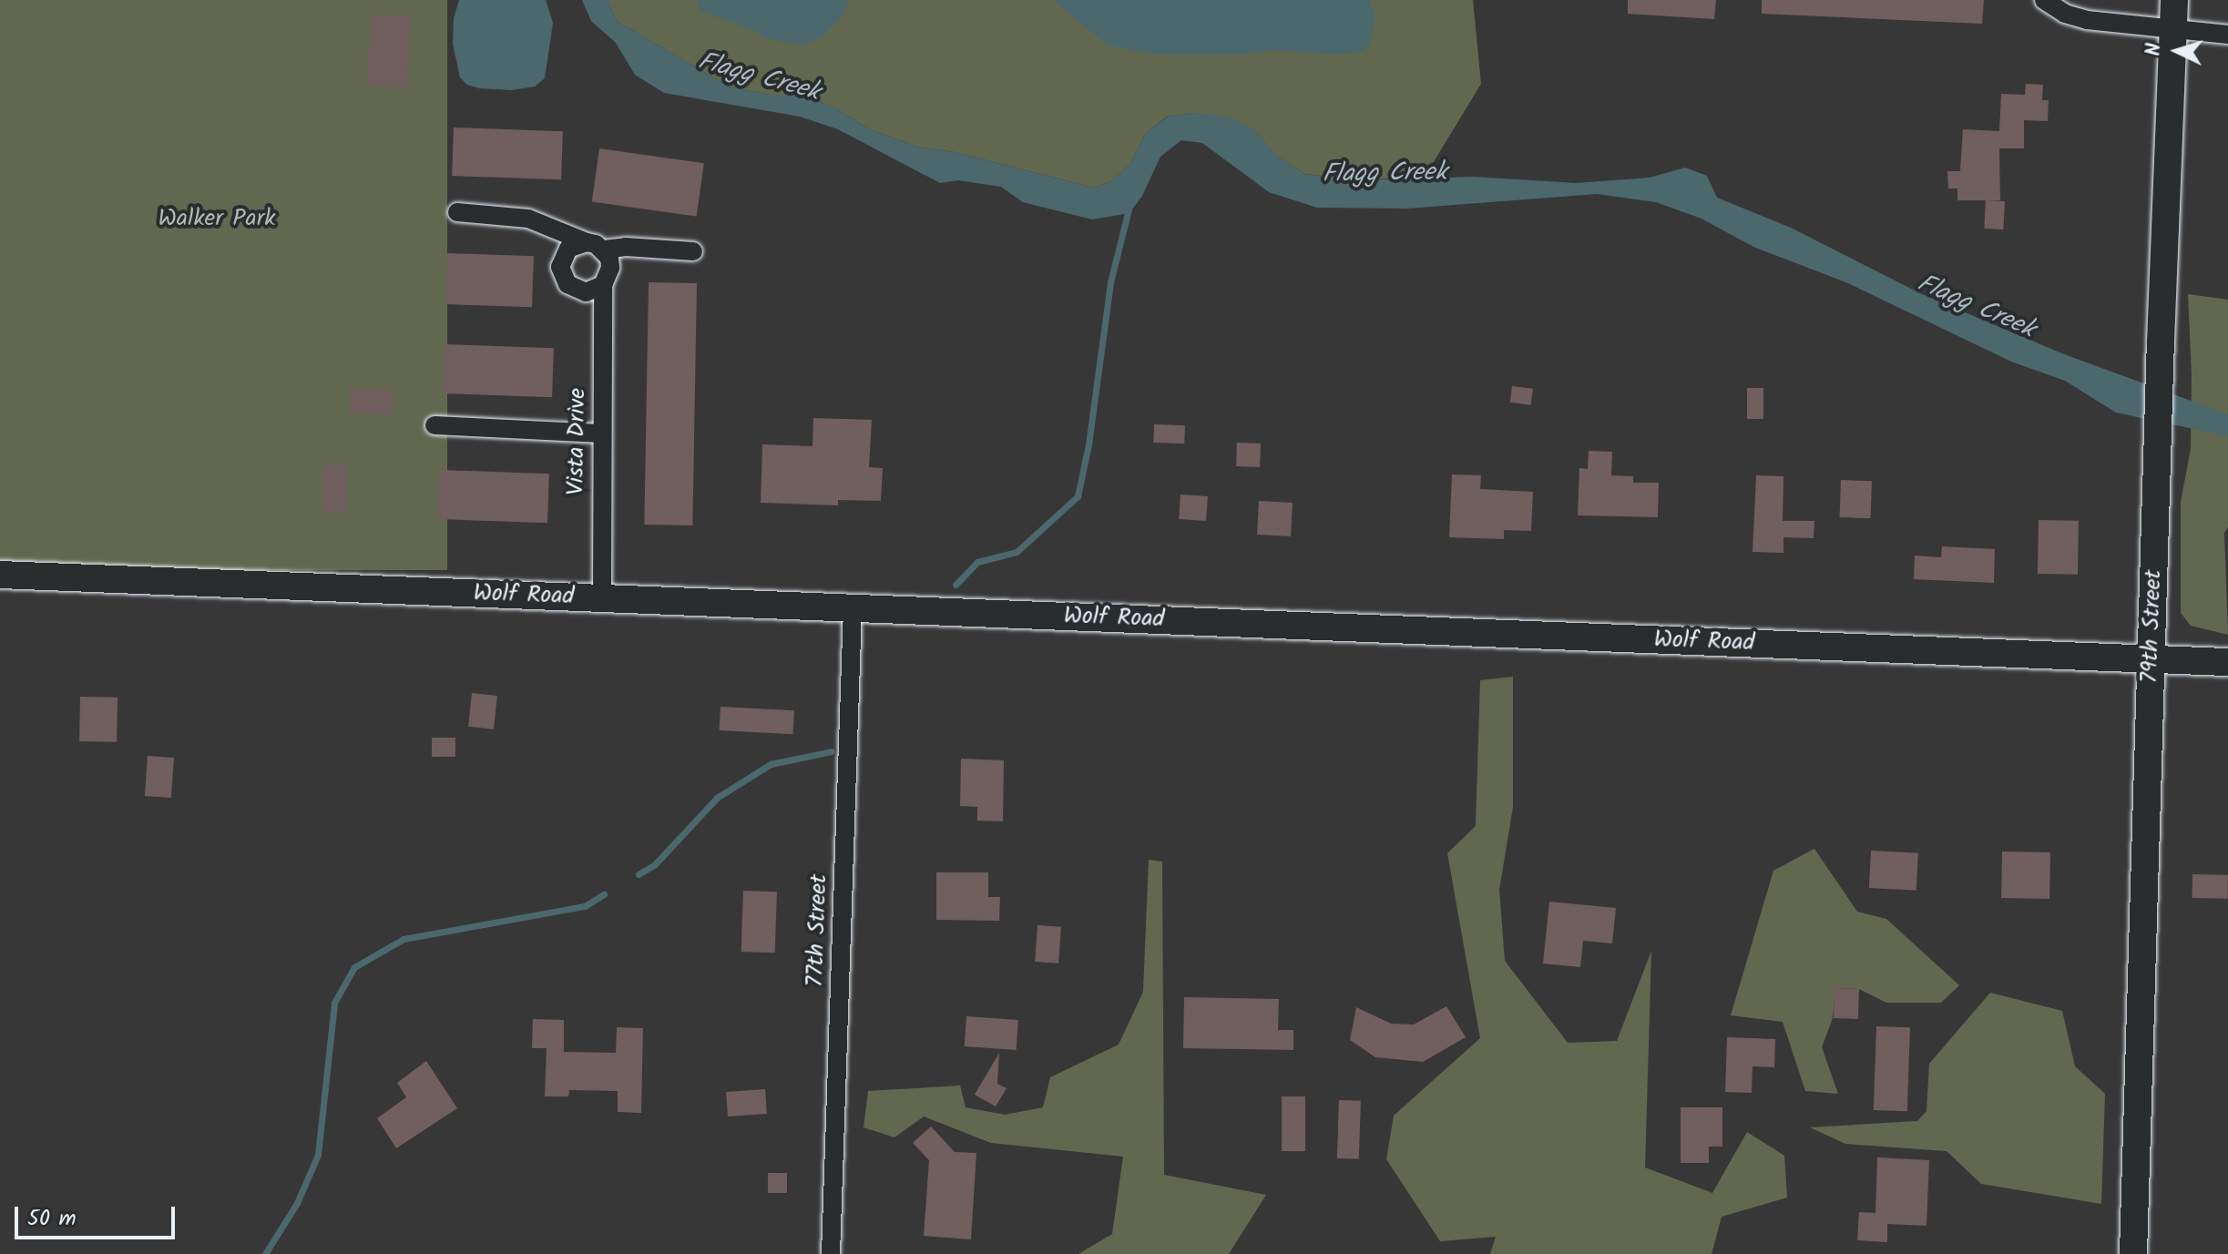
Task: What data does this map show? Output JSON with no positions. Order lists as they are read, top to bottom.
{
  "streets": {
    "street": [
      "Vista Drive",
      "Wolf Road",
      "79th Street",
      "77th Street"
    ]
  },
  "crossings": [
    ["Vista Drive", "Wolf Road"],
    ["Wolf Road", "79th Street"],
    ["Wolf Road", "77th Street"]
  ],
  "water": ["Flagg Creek"],
  "parks": ["Walker Park"],
  "scale_bar": "50 m",
  "north": "left"
}
